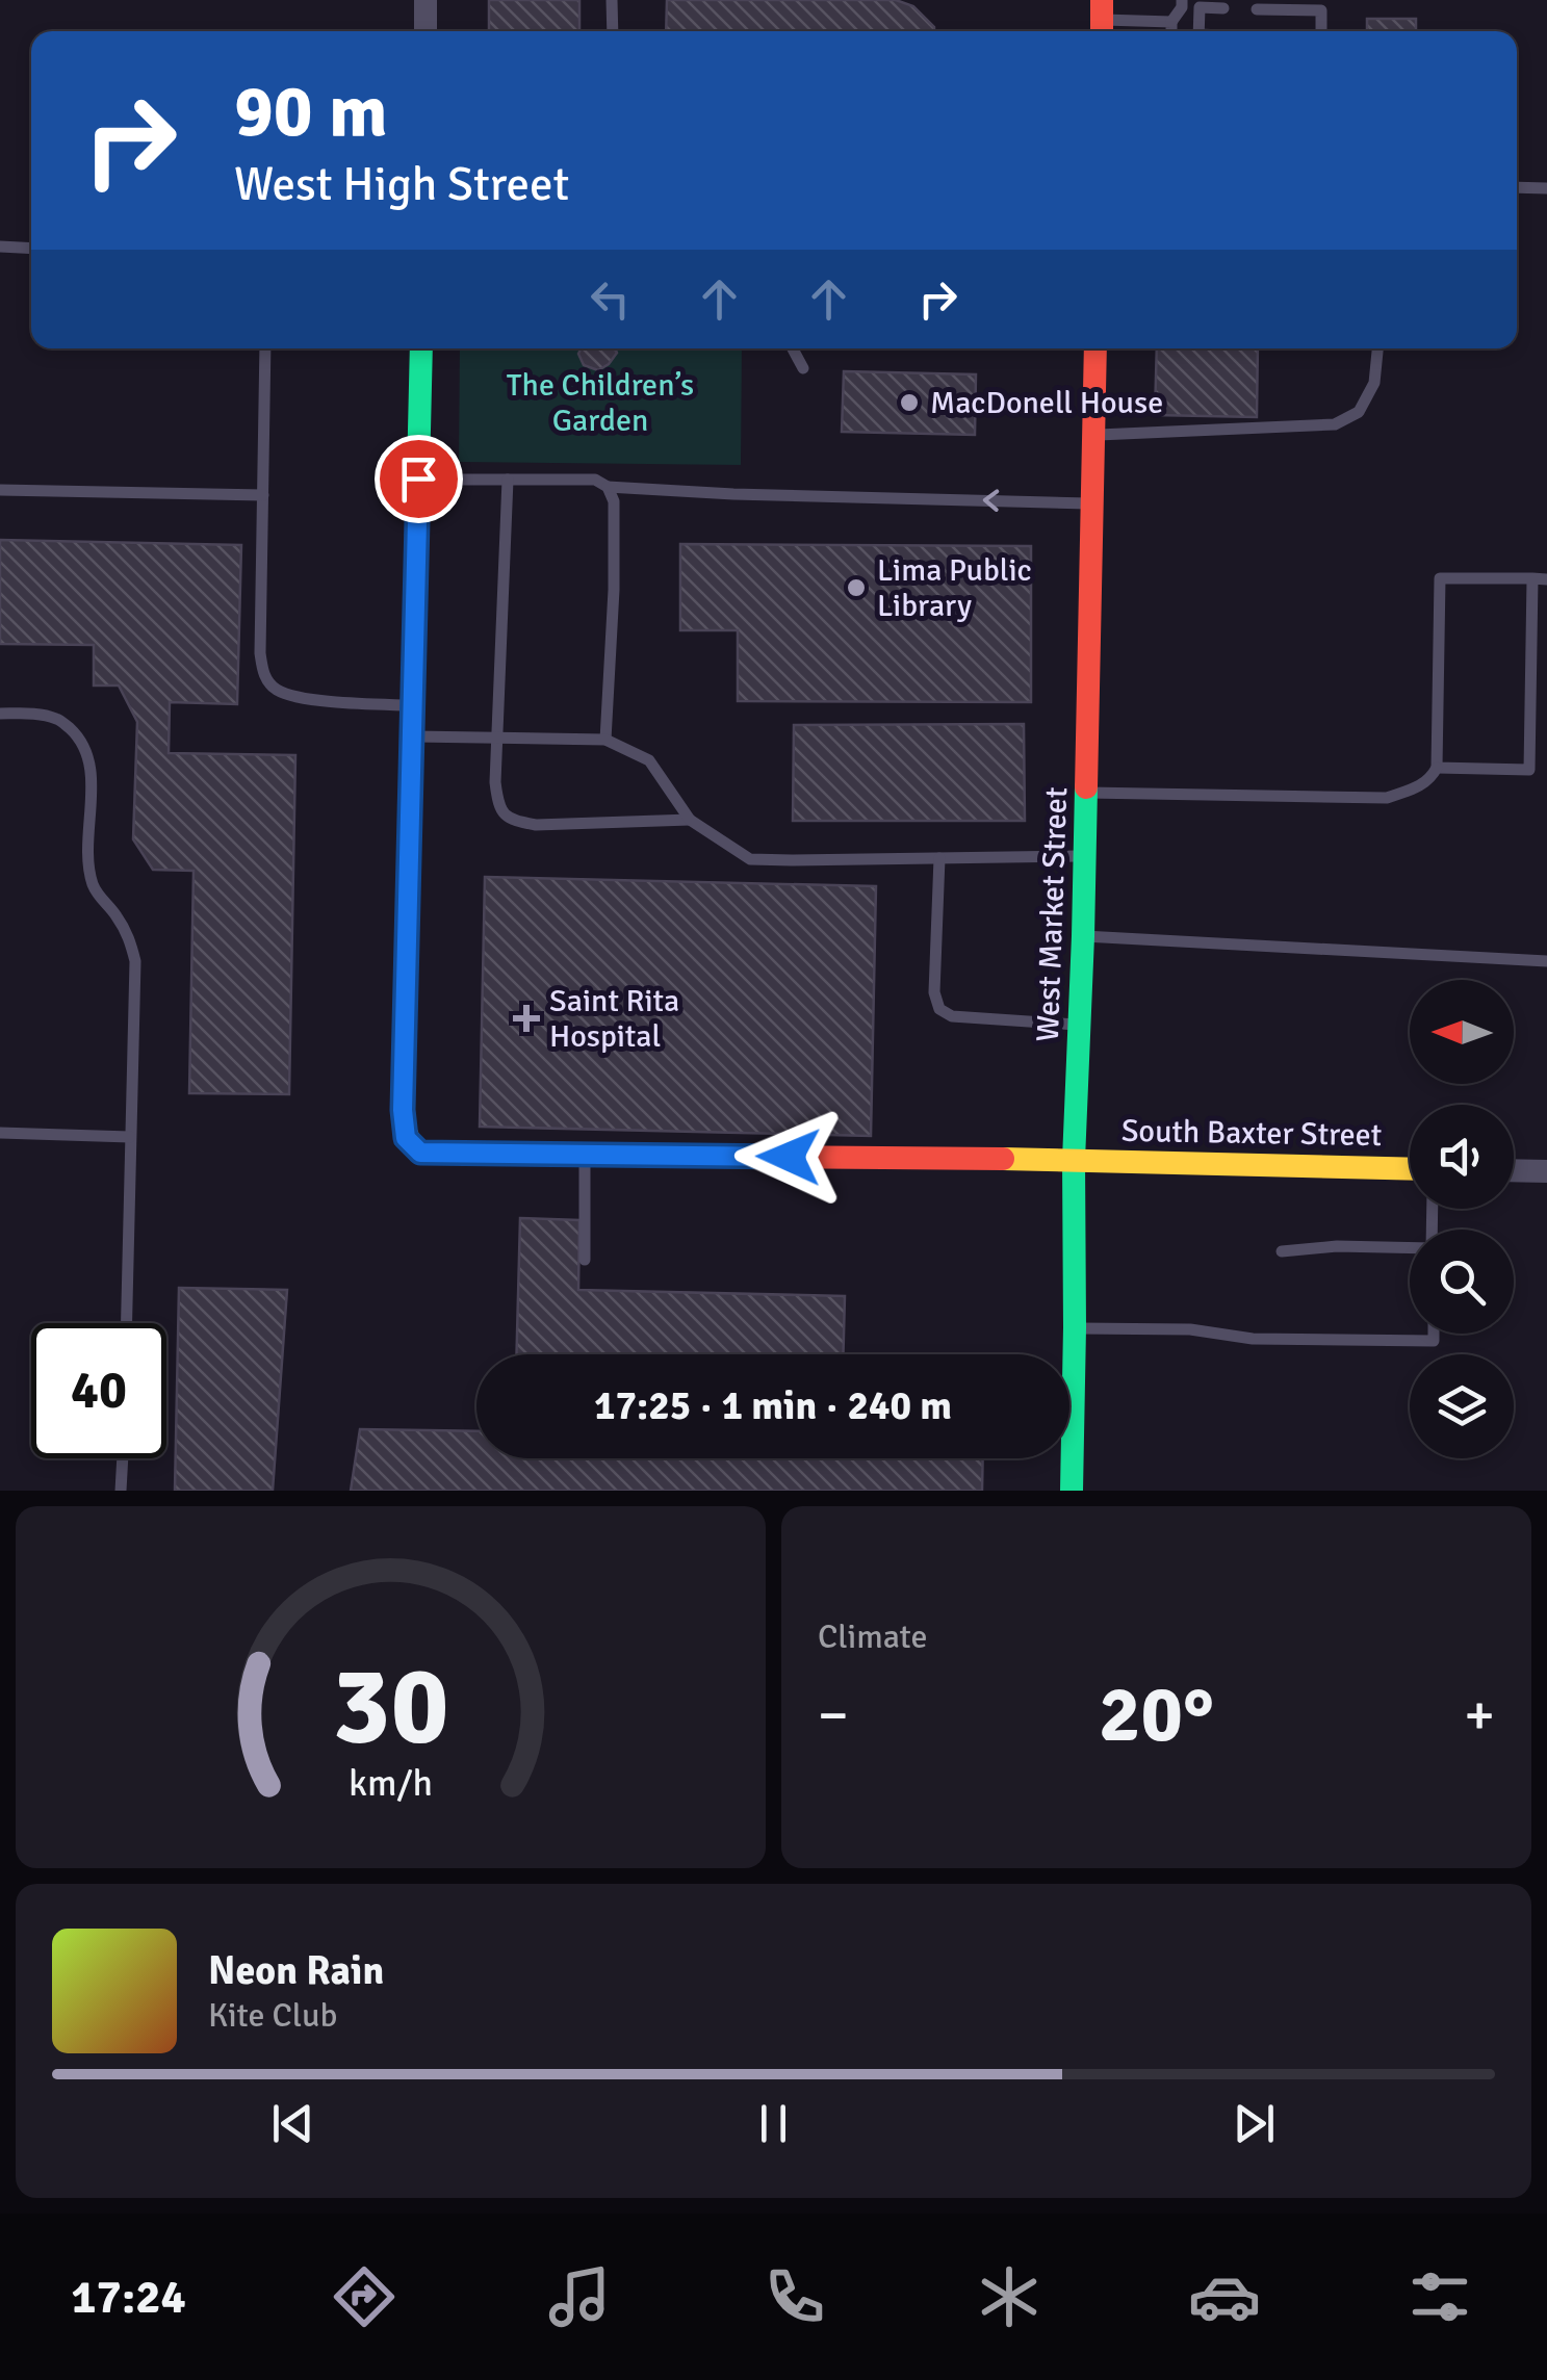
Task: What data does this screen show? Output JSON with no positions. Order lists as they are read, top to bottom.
{
  "streets": {
    "street": ["West Market Street", "South Baxter Street"]
  },
  "crossings": [
    ["West Market Street", "South Baxter Street"]
  ],
  "parks": ["The Children’s Garden"],
  "places": {
    "other": ["MacDonell House", "Lima Public Library"],
    "health": ["Saint Rita Hospital"]
  },
  "north": "left",
  "page": {
    "turn": ["90 m", "West High Street"],
    "limit": "40",
    "trip": "17:25 · 1 min · 240 m",
    "tile": "Climate",
    "heat": ["−", "20°", "+"],
    "song": ["Neon Rain", "Kite Club"],
    "tabs": "17:24",
    "gauge": ["30", "km/h"]
  }
}
